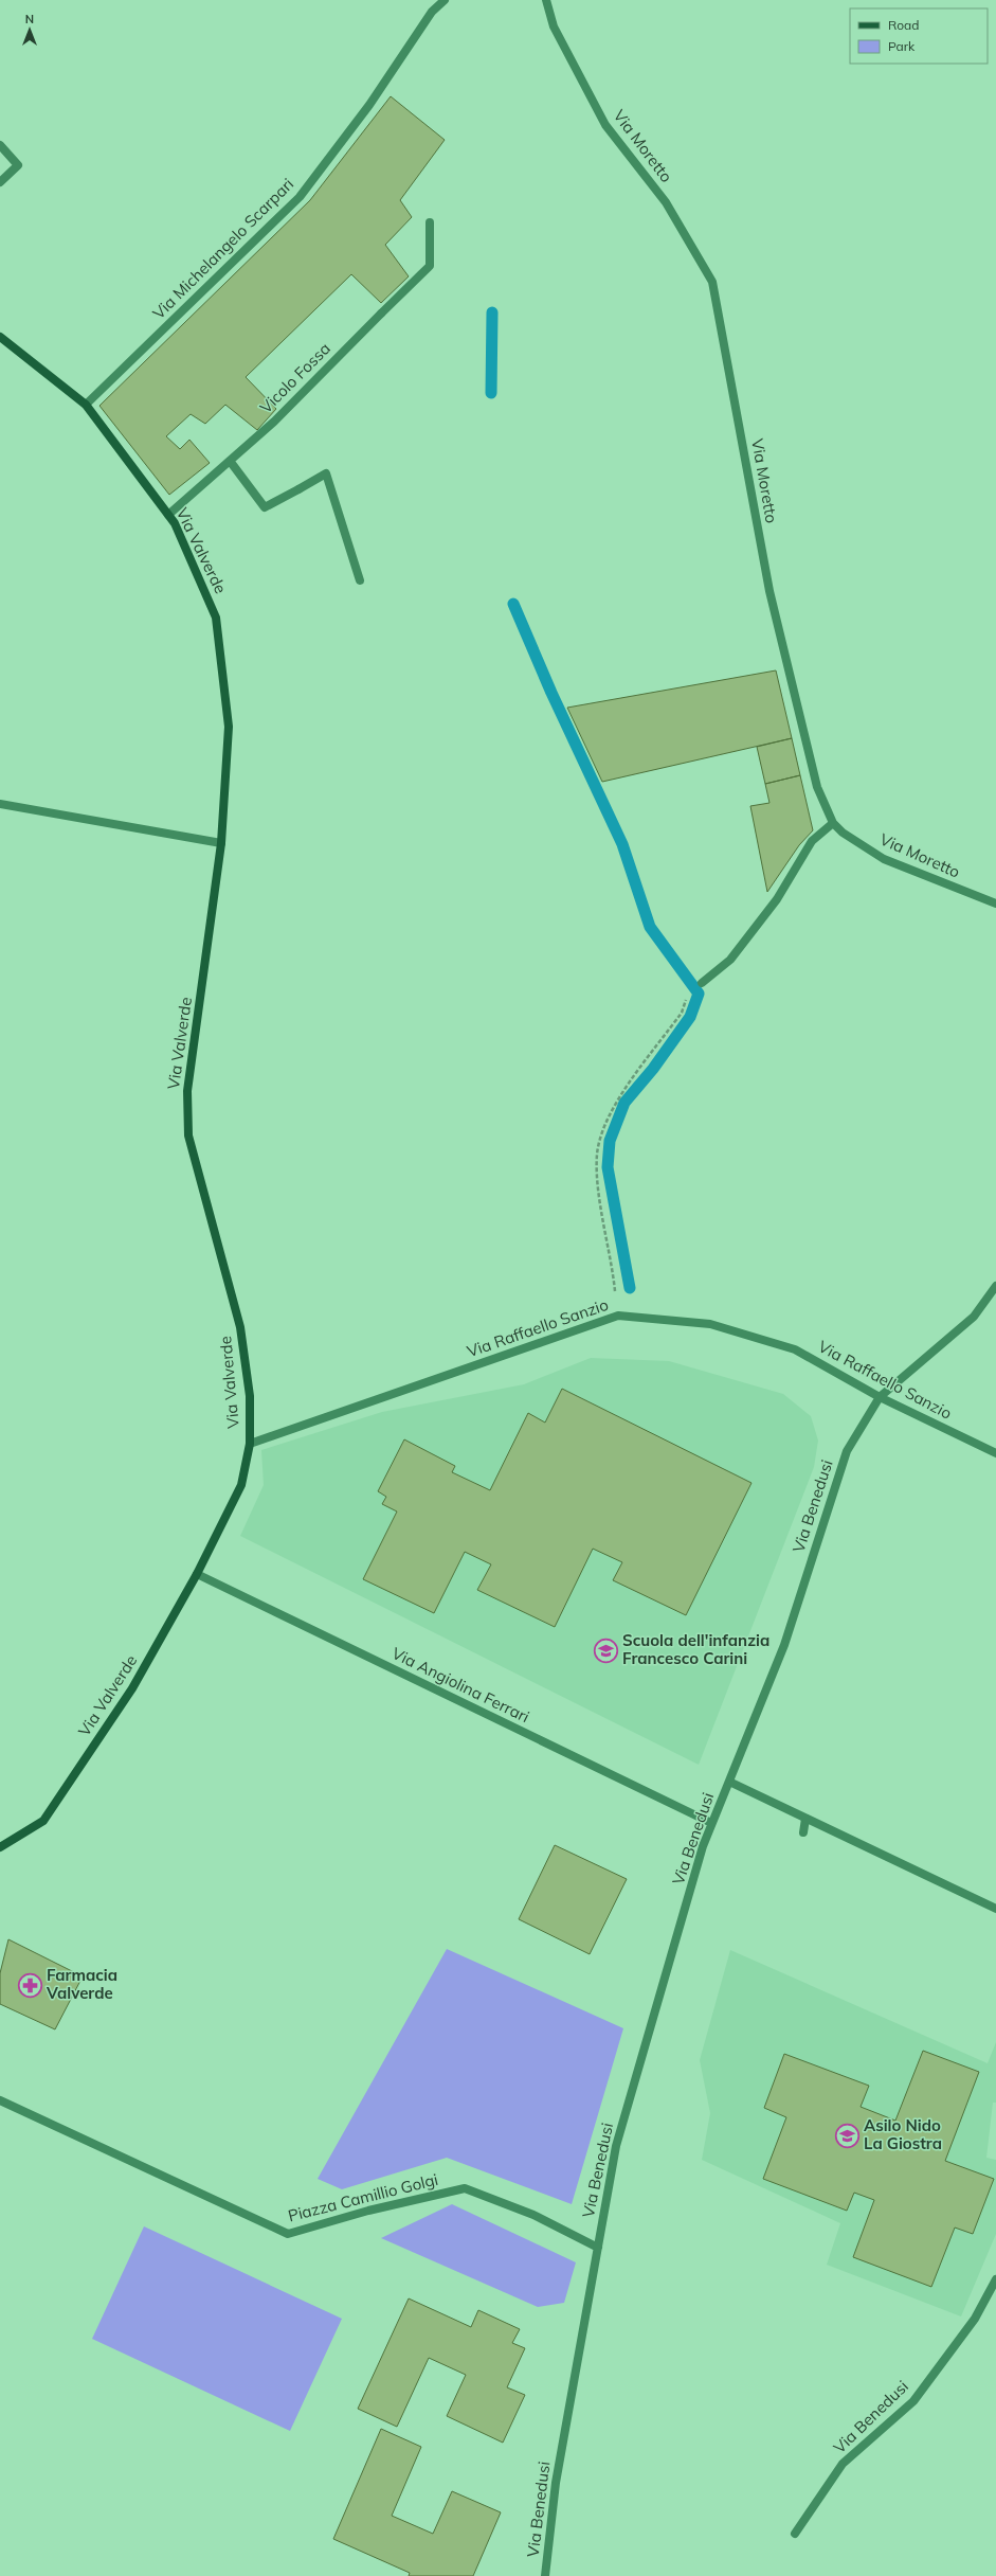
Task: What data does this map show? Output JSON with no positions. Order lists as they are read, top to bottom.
{
  "streets": {
    "street": [
      "Via Moretto",
      "Via Michelangelo Scarpari",
      "Vicolo Fossa",
      "Via Valverde",
      "Via Raffaello Sanzio",
      "Via Benedusi",
      "Via Angiolina Ferrari",
      "Piazza Camillio Golgi"
    ]
  },
  "crossings": [
    ["Via Michelangelo Scarpari", "Via Valverde"],
    ["Vicolo Fossa", "Via Valverde"],
    ["Via Valverde", "Via Raffaello Sanzio"],
    ["Via Valverde", "Via Angiolina Ferrari"],
    ["Via Raffaello Sanzio", "Via Benedusi"],
    ["Via Benedusi", "Via Angiolina Ferrari"],
    ["Via Benedusi", "Piazza Camillio Golgi"]
  ],
  "places": {
    "school or university": ["Scuola dell'infanzia Francesco Carini", "Asilo Nido La Giostra"],
    "pharmacy": ["Farmacia Valverde"]
  },
  "legend": ["Road", "Park"],
  "north": "top"
}
